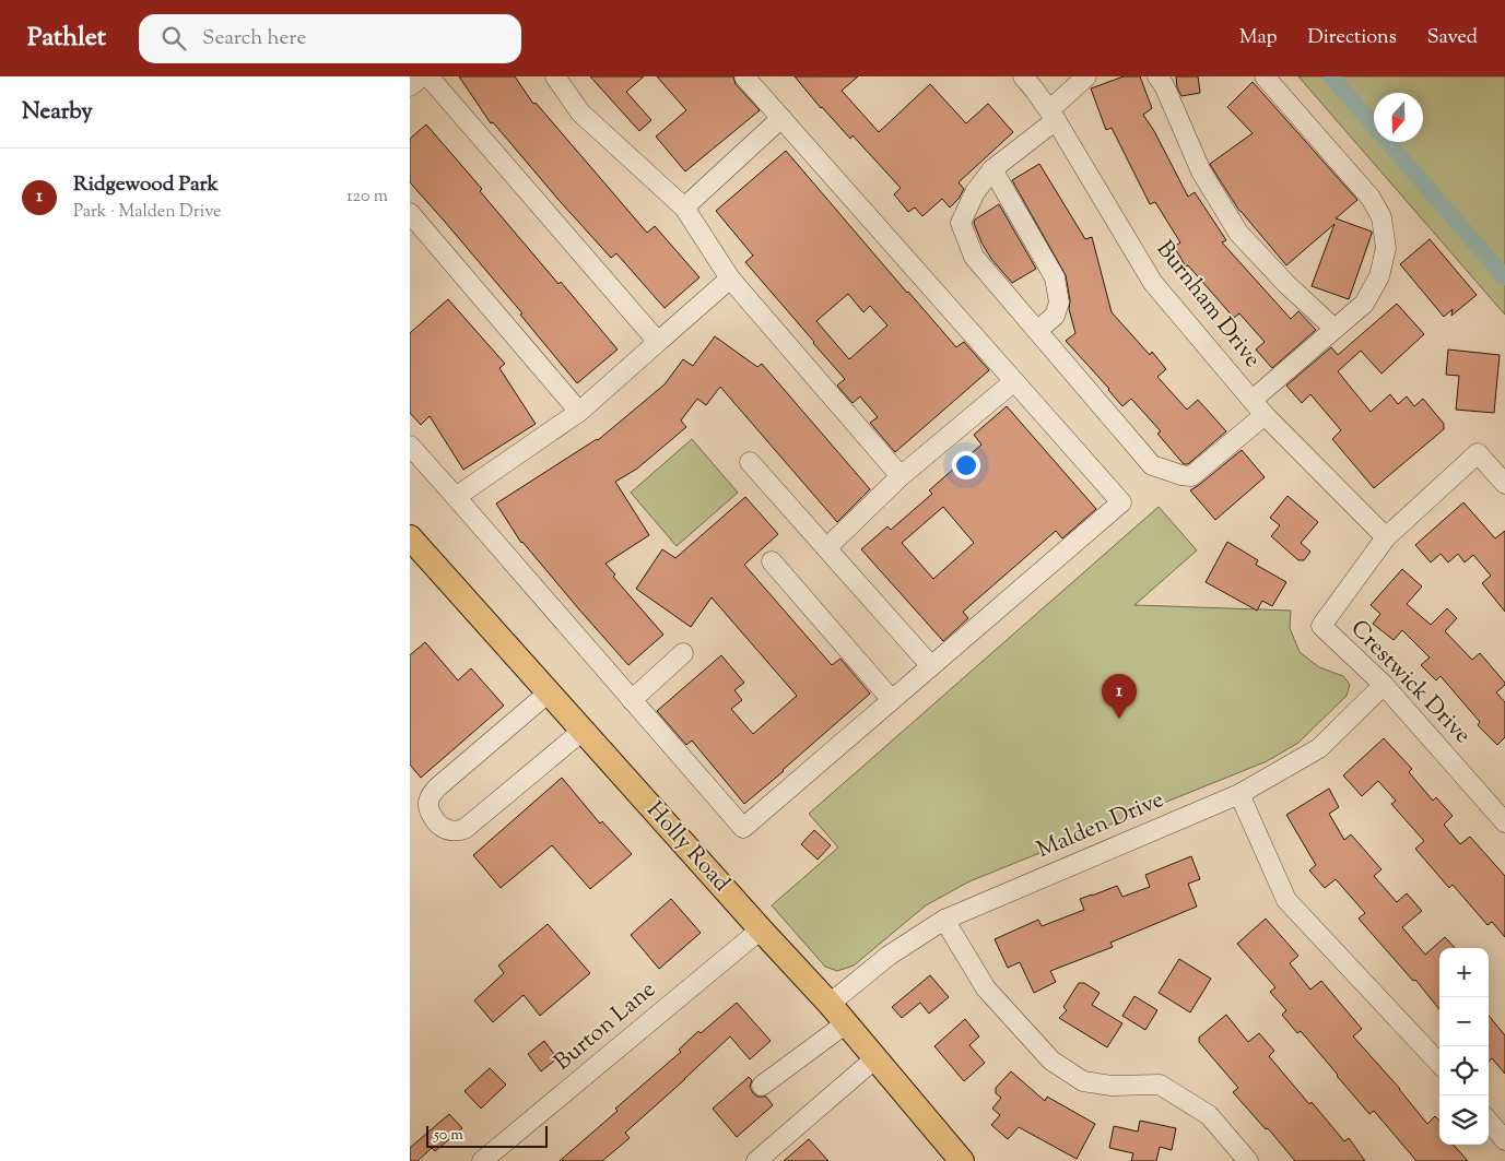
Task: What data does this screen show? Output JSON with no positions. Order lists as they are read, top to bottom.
{
  "streets": {
    "main road": ["Holly Road"],
    "street": [
      "Burnham Drive",
      "Crestwick Drive",
      "Malden Drive",
      "Burton Lane"
    ]
  },
  "crossings": [
    ["Burnham Drive", "Crestwick Drive"],
    ["Crestwick Drive", "Malden Drive"],
    ["Malden Drive", "Holly Road"],
    ["Holly Road", "Burton Lane"]
  ],
  "scale_bar": "50 m",
  "north": "bottom",
  "page": {
    "header": "Pathlet",
    "search": "Search here",
    "nav": ["Map", "Directions", "Saved"],
    "heading": "Nearby",
    "list": [
      {
        "mark": "1",
        "name": "Ridgewood Park",
        "note": "Park · Malden Drive",
        "value": "120 m"
      }
    ],
    "pins": "1",
    "map_buttons": ["+", "−"],
    "scale": "50 m"
  }
}
